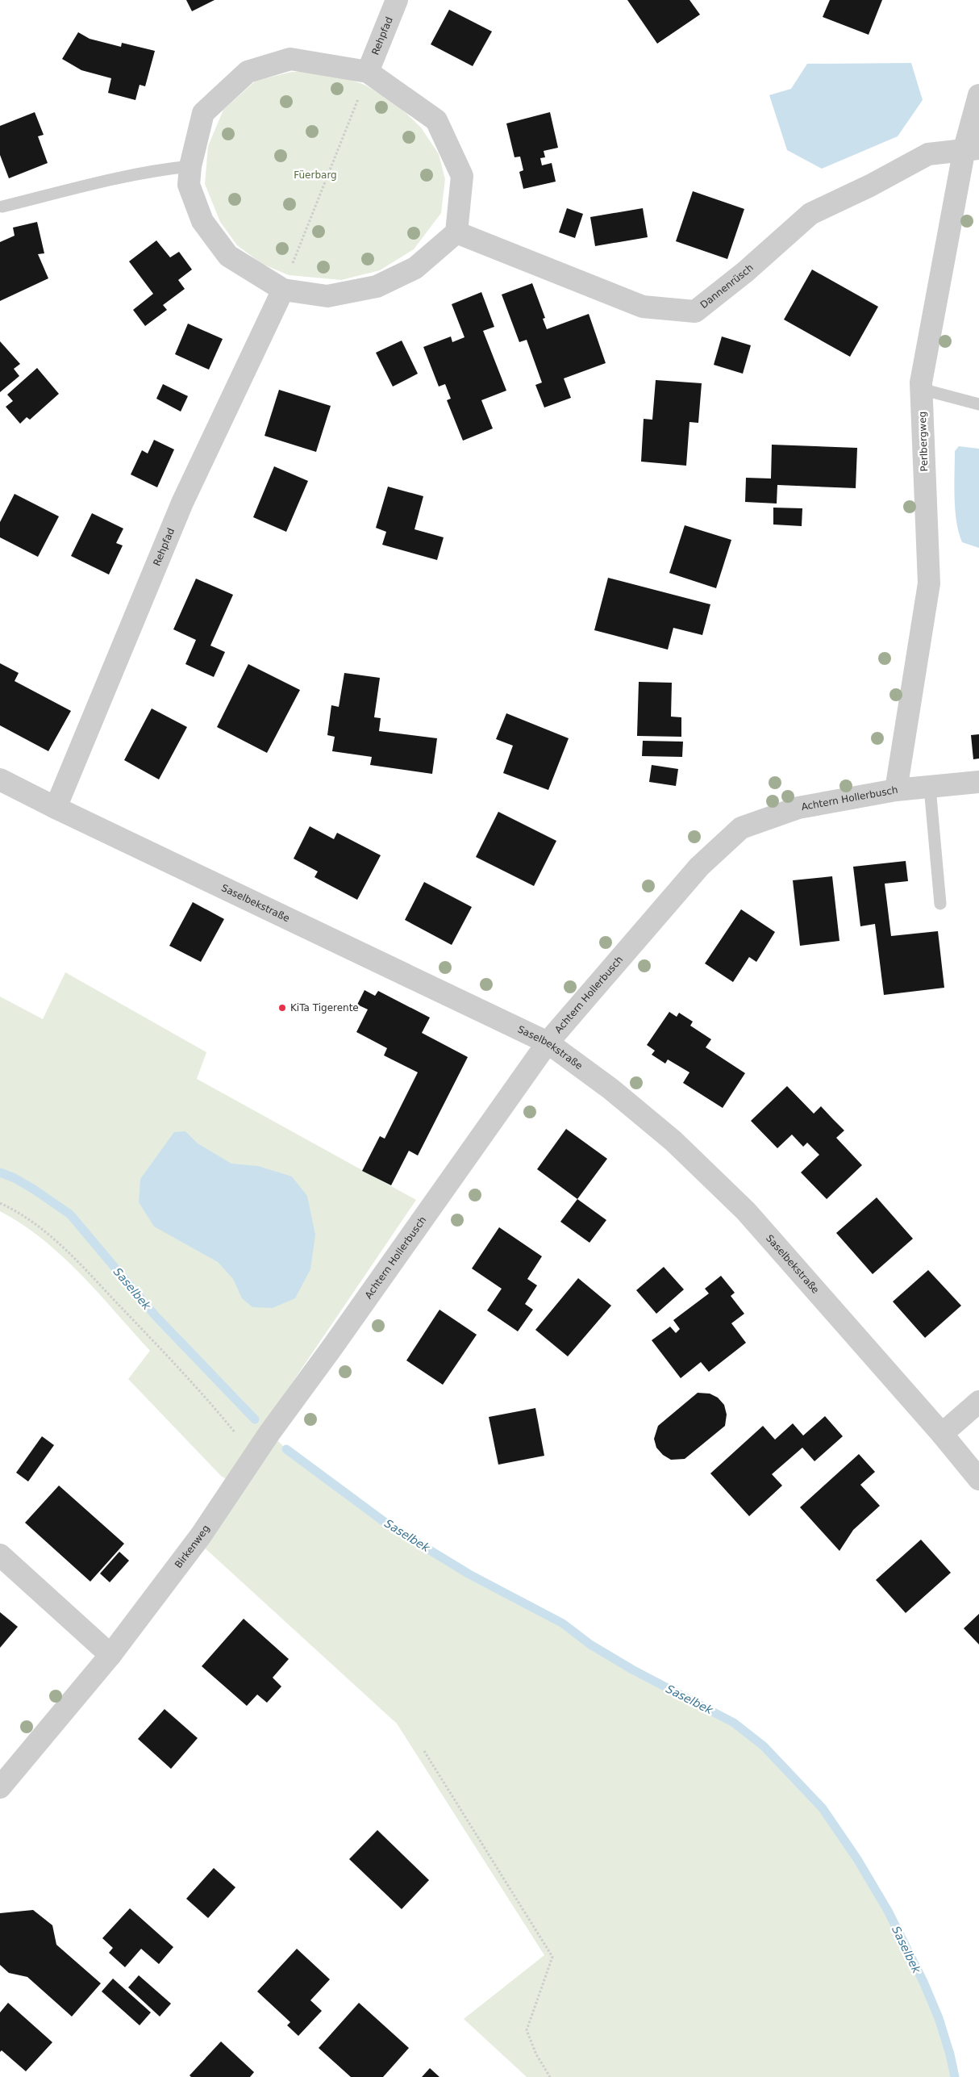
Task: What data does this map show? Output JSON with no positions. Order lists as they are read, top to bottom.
{
  "streets": {
    "street": [
      "Rehpfad",
      "Dannenrüsch",
      "Perlbergweg",
      "Achtern Hollerbusch",
      "Saselbekstraße",
      "Birkenweg"
    ]
  },
  "crossings": [
    ["Rehpfad", "Saselbekstraße"],
    ["Dannenrüsch", "Perlbergweg"],
    ["Perlbergweg", "Achtern Hollerbusch"],
    ["Achtern Hollerbusch", "Saselbekstraße"],
    ["Achtern Hollerbusch", "Birkenweg"]
  ],
  "water": ["Saselbek"],
  "parks": ["Füerbarg"],
  "places": ["KiTa Tigerente"]
}
